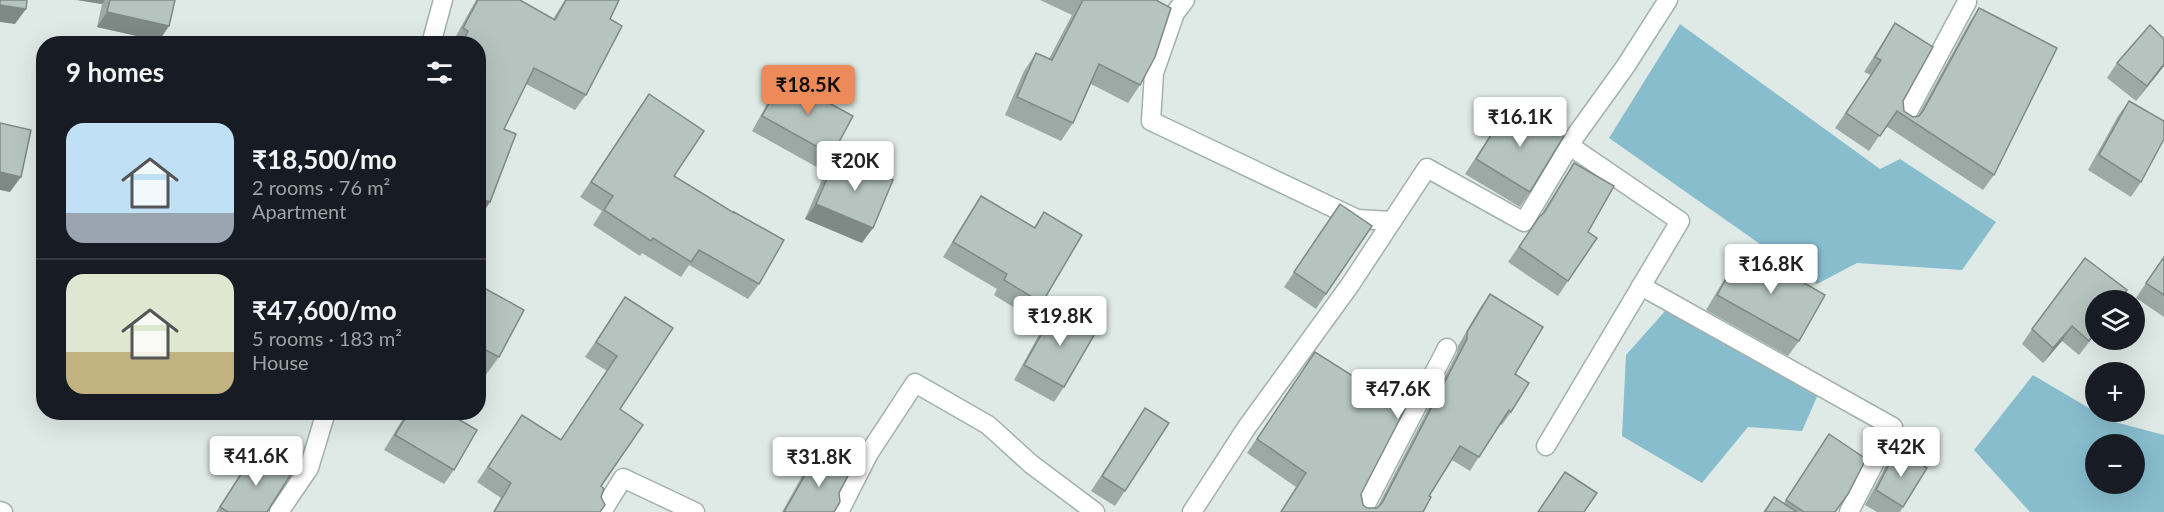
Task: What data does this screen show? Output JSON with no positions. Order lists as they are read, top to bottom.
{
  "page": {
    "heading": "9 homes",
    "price": [
      "₹18.5K",
      "₹16.1K",
      "₹20K",
      "₹16.8K",
      "₹19.8K",
      "₹47.6K",
      "₹42K",
      "₹41.6K",
      "₹31.8K"
    ],
    "list": [
      {
        "name": "₹18,500/mo",
        "note": "2 rooms · 76 m² · Apartment"
      },
      {
        "name": "₹47,600/mo",
        "note": "5 rooms · 183 m² · House"
      }
    ],
    "map_buttons": ["+", "−"]
  }
}
